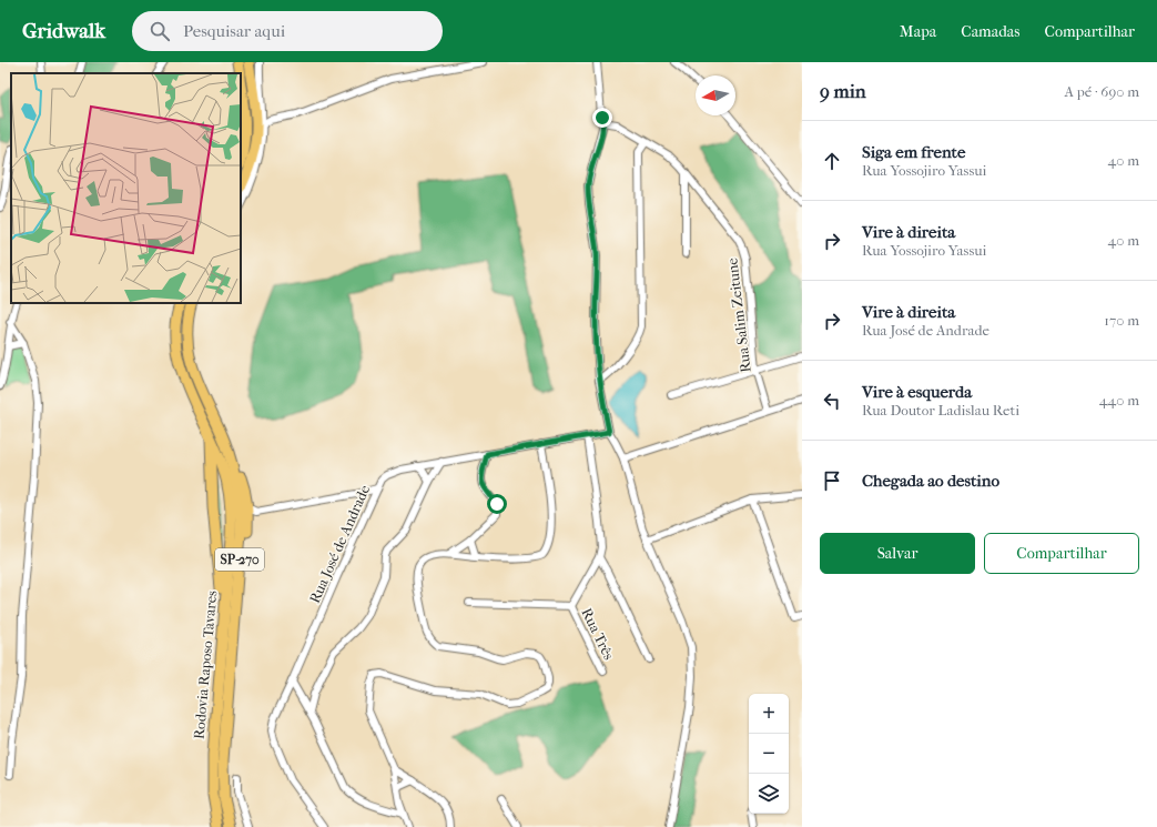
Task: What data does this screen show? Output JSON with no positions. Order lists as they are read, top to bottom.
{
  "streets": {
    "highway": ["SP-270", "Rodovia Raposo Tavares"],
    "street": ["Rua Salim Zeitune", "Rua José de Andrade", "Rua Três"]
  },
  "north": "left",
  "page": {
    "header": "Gridwalk",
    "search": "Pesquisar aqui",
    "nav": ["Mapa", "Camadas", "Compartilhar"],
    "heading": ["9 min", "A pé · 690 m"],
    "list": [
      ["Siga em frente", "Rua Yossojiro Yassui", "40 m"],
      ["Vire à direita", "Rua Yossojiro Yassui", "40 m"],
      ["Vire à direita", "Rua José de Andrade", "170 m"],
      ["Vire à esquerda", "Rua Doutor Ladislau Reti", "440 m"],
      "Chegada ao destino"
    ],
    "buttons": ["Salvar", "Compartilhar"],
    "map_buttons": ["+", "−"]
  }
}
